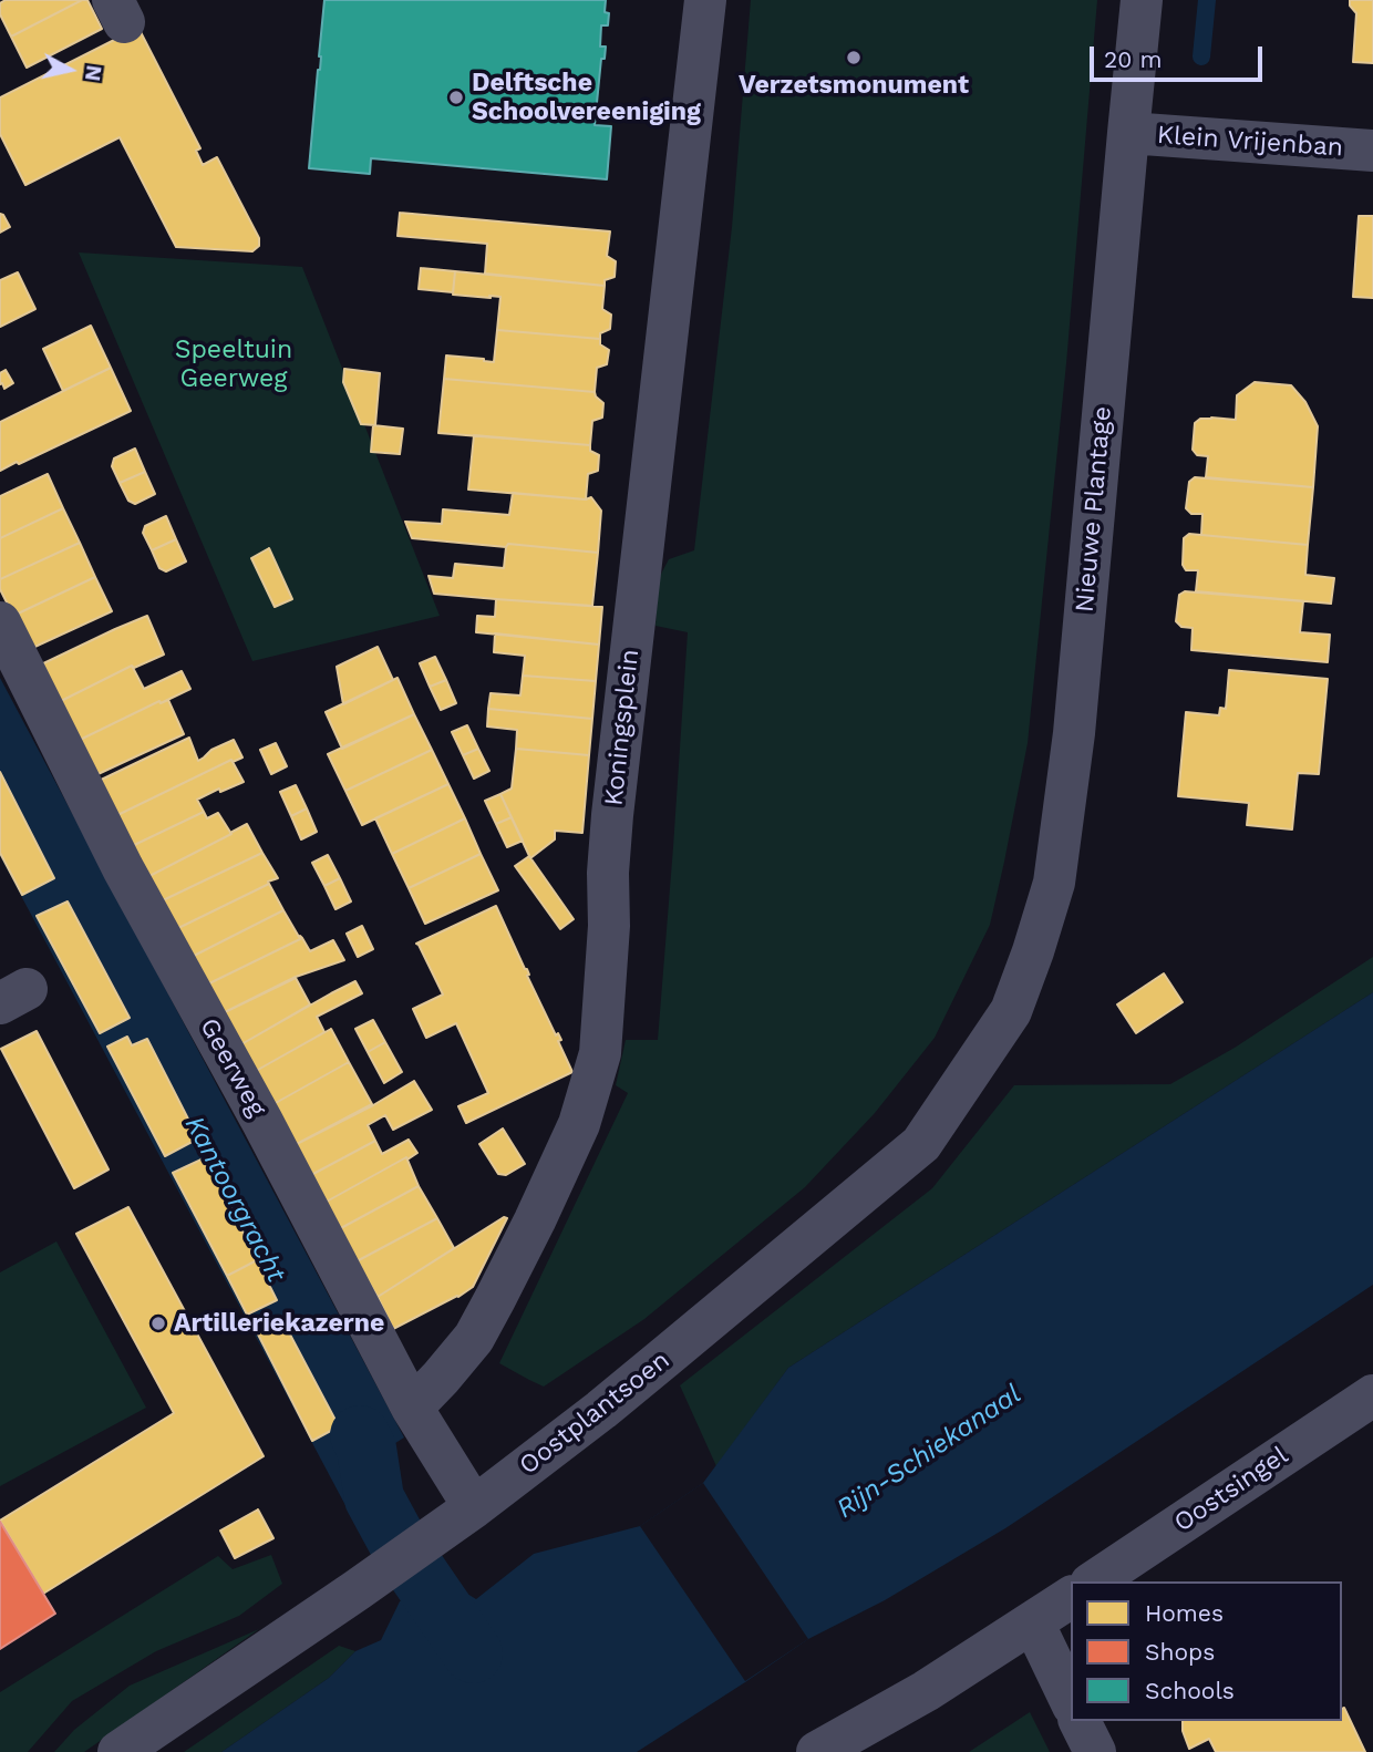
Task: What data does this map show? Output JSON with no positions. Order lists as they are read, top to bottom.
{
  "streets": {
    "street": [
      "Klein Vrijenban",
      "Nieuwe Plantage",
      "Koningsplein",
      "Geerweg",
      "Oostplantsoen",
      "Oostsingel"
    ]
  },
  "crossings": [
    ["Klein Vrijenban", "Nieuwe Plantage"],
    ["Nieuwe Plantage", "Oostplantsoen"],
    ["Koningsplein", "Geerweg"],
    ["Geerweg", "Oostplantsoen"]
  ],
  "water": ["Kantoorgracht", "Rijn-Schiekanaal"],
  "parks": ["Speeltuin Geerweg"],
  "places": ["Verzetsmonument", "Delftsche Schoolvereeniging", "Artilleriekazerne"],
  "legend": ["Homes", "Shops", "Schools"],
  "scale_bar": "20 m",
  "north": "right"
}
